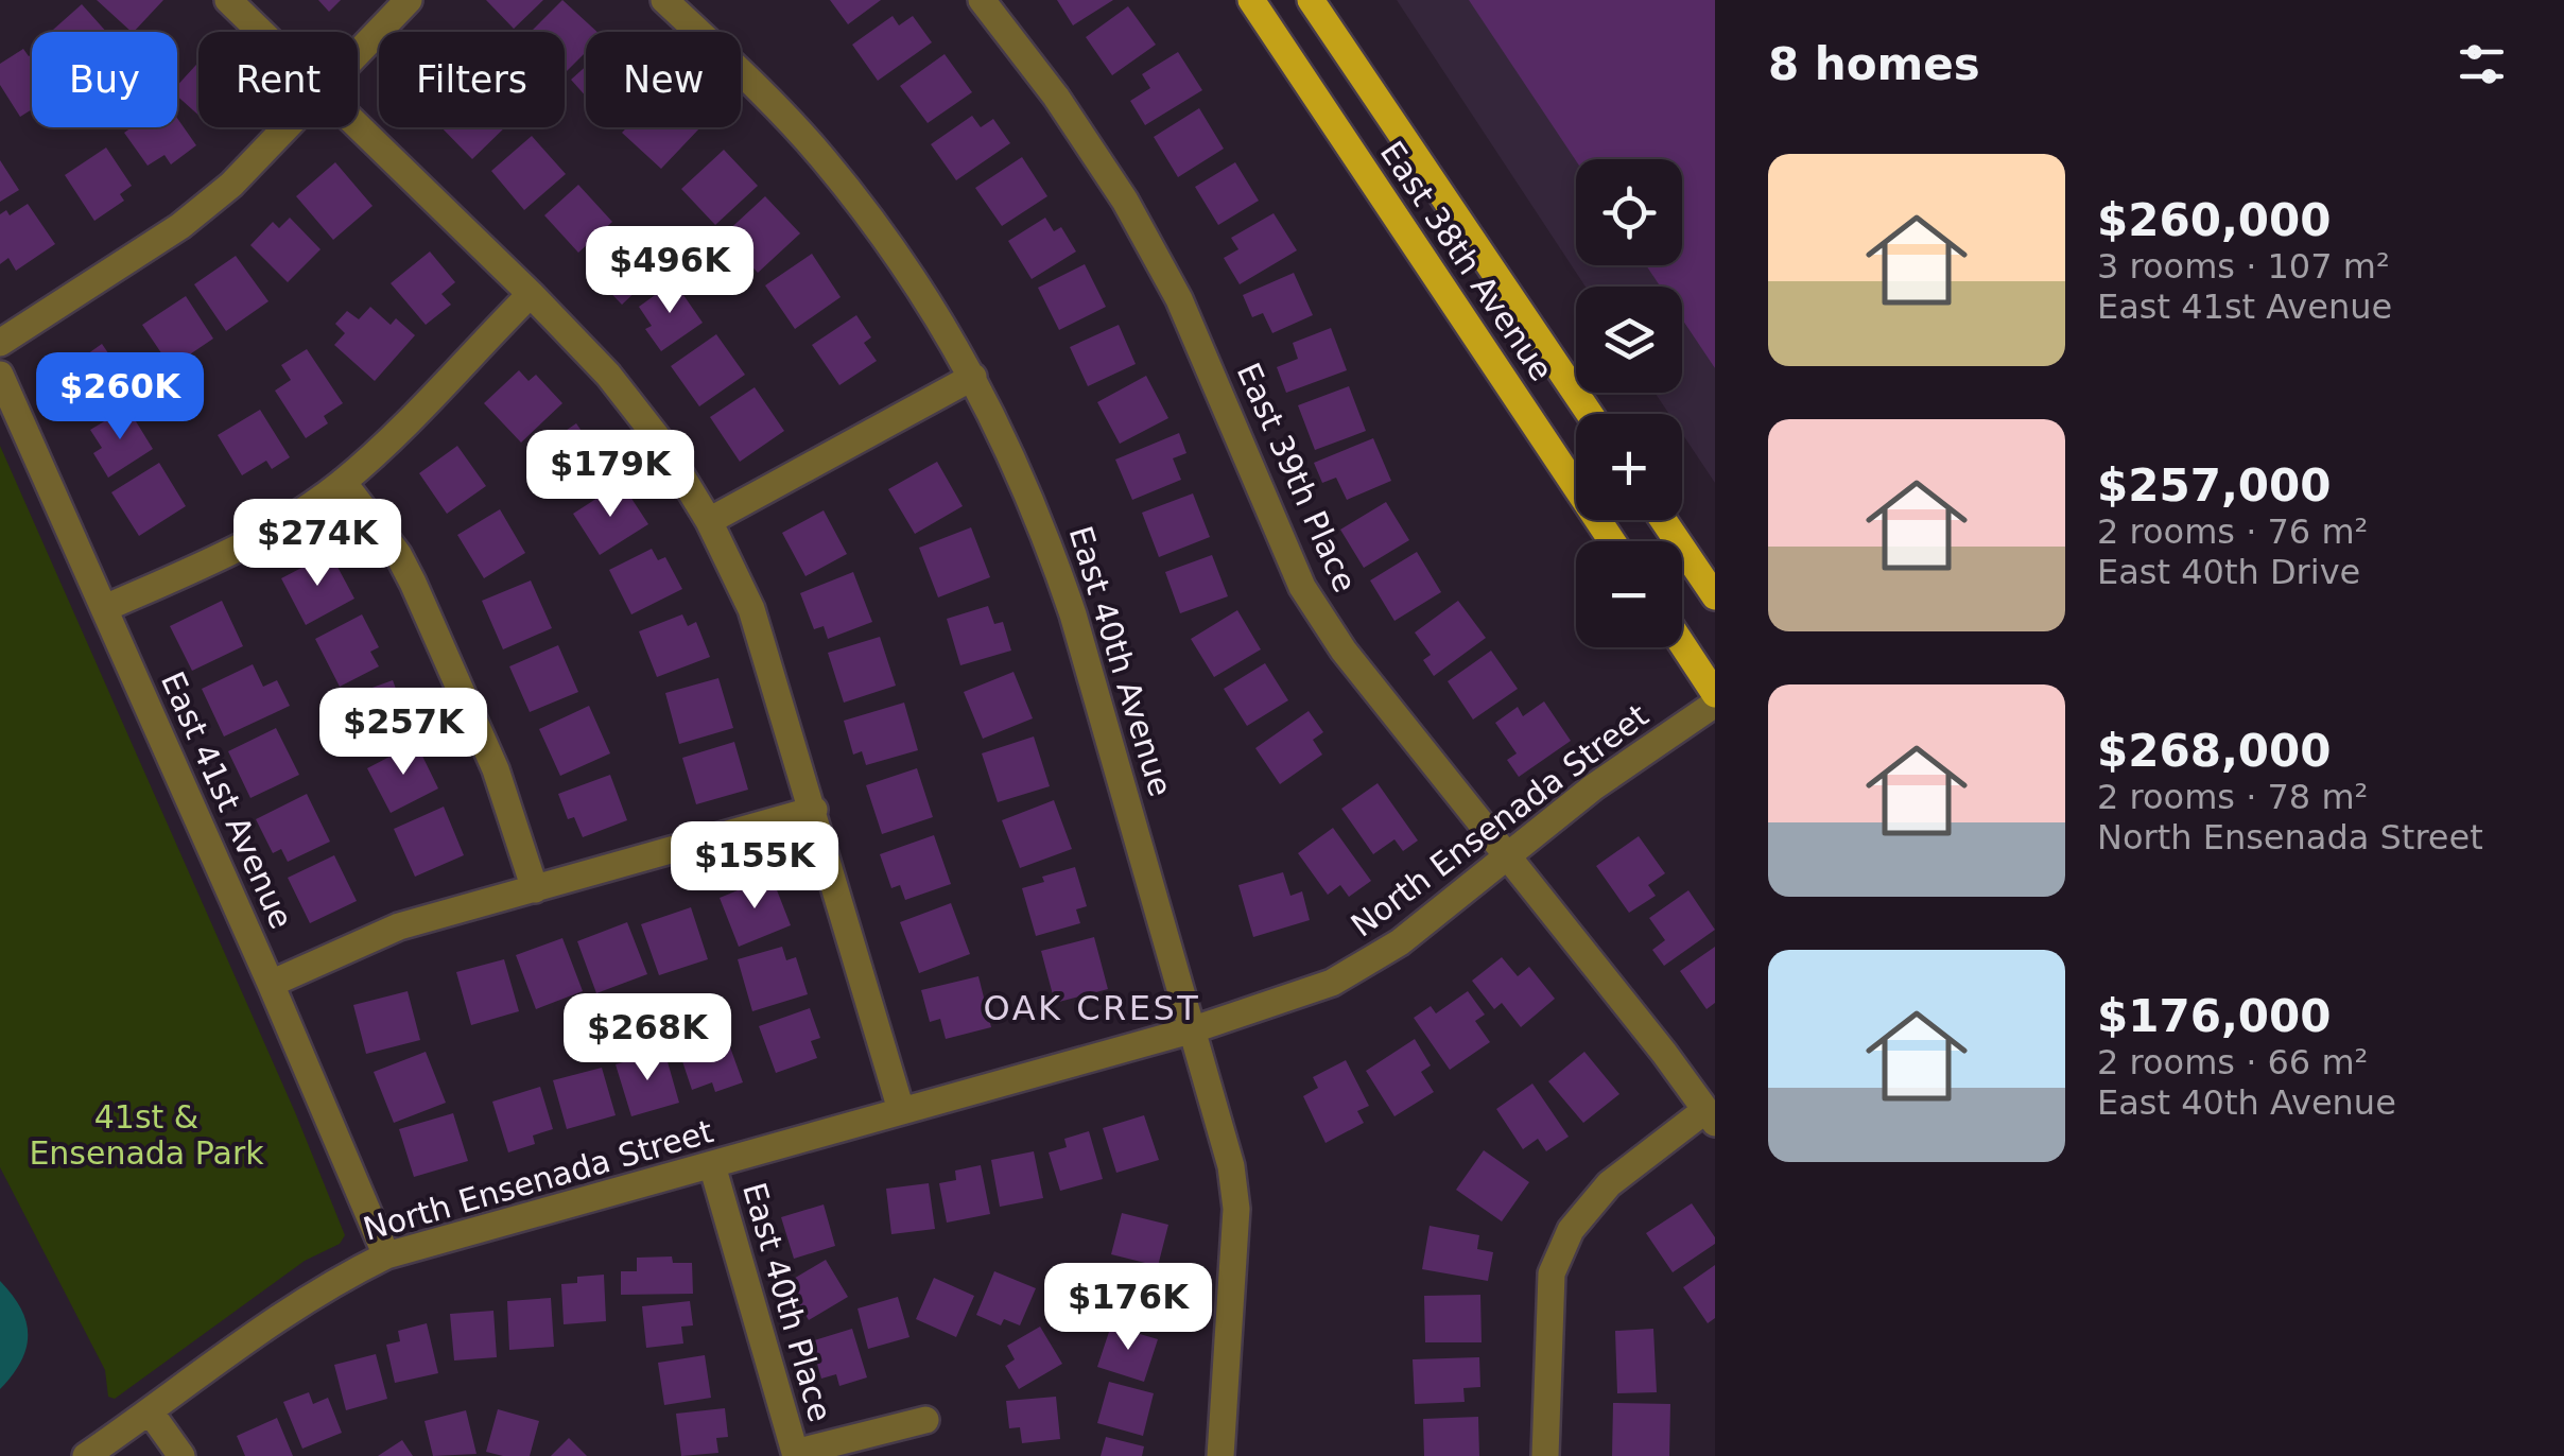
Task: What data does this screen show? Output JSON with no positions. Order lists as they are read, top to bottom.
{
  "streets": {
    "main road": ["East 38th Avenue"],
    "street": [
      "East 39th Place",
      "East 40th Avenue",
      "East 41st Avenue",
      "North Ensenada Street",
      "East 40th Place"
    ]
  },
  "crossings": [
    ["East 39th Place", "North Ensenada Street"],
    ["East 40th Avenue", "North Ensenada Street"],
    ["East 41st Avenue", "North Ensenada Street"],
    ["North Ensenada Street", "East 40th Place"]
  ],
  "districts": ["OAK CREST"],
  "parks": ["41st & Ensenada Park"],
  "page": {
    "heading": "8 homes",
    "chip": [
      "Buy",
      "Rent",
      "Filters",
      "New"
    ],
    "list": [
      {
        "name": "$260,000",
        "note": "3 rooms · 107 m² · East 41st Avenue"
      },
      {
        "name": "$257,000",
        "note": "2 rooms · 76 m² · East 40th Drive"
      },
      {
        "name": "$268,000",
        "note": "2 rooms · 78 m² · North Ensenada Street"
      },
      {
        "name": "$176,000",
        "note": "2 rooms · 66 m² · East 40th Avenue"
      }
    ],
    "map_buttons": ["+", "−"],
    "price": [
      "$496K",
      "$260K",
      "$179K",
      "$274K",
      "$257K",
      "$155K",
      "$268K",
      "$176K"
    ]
  }
}
